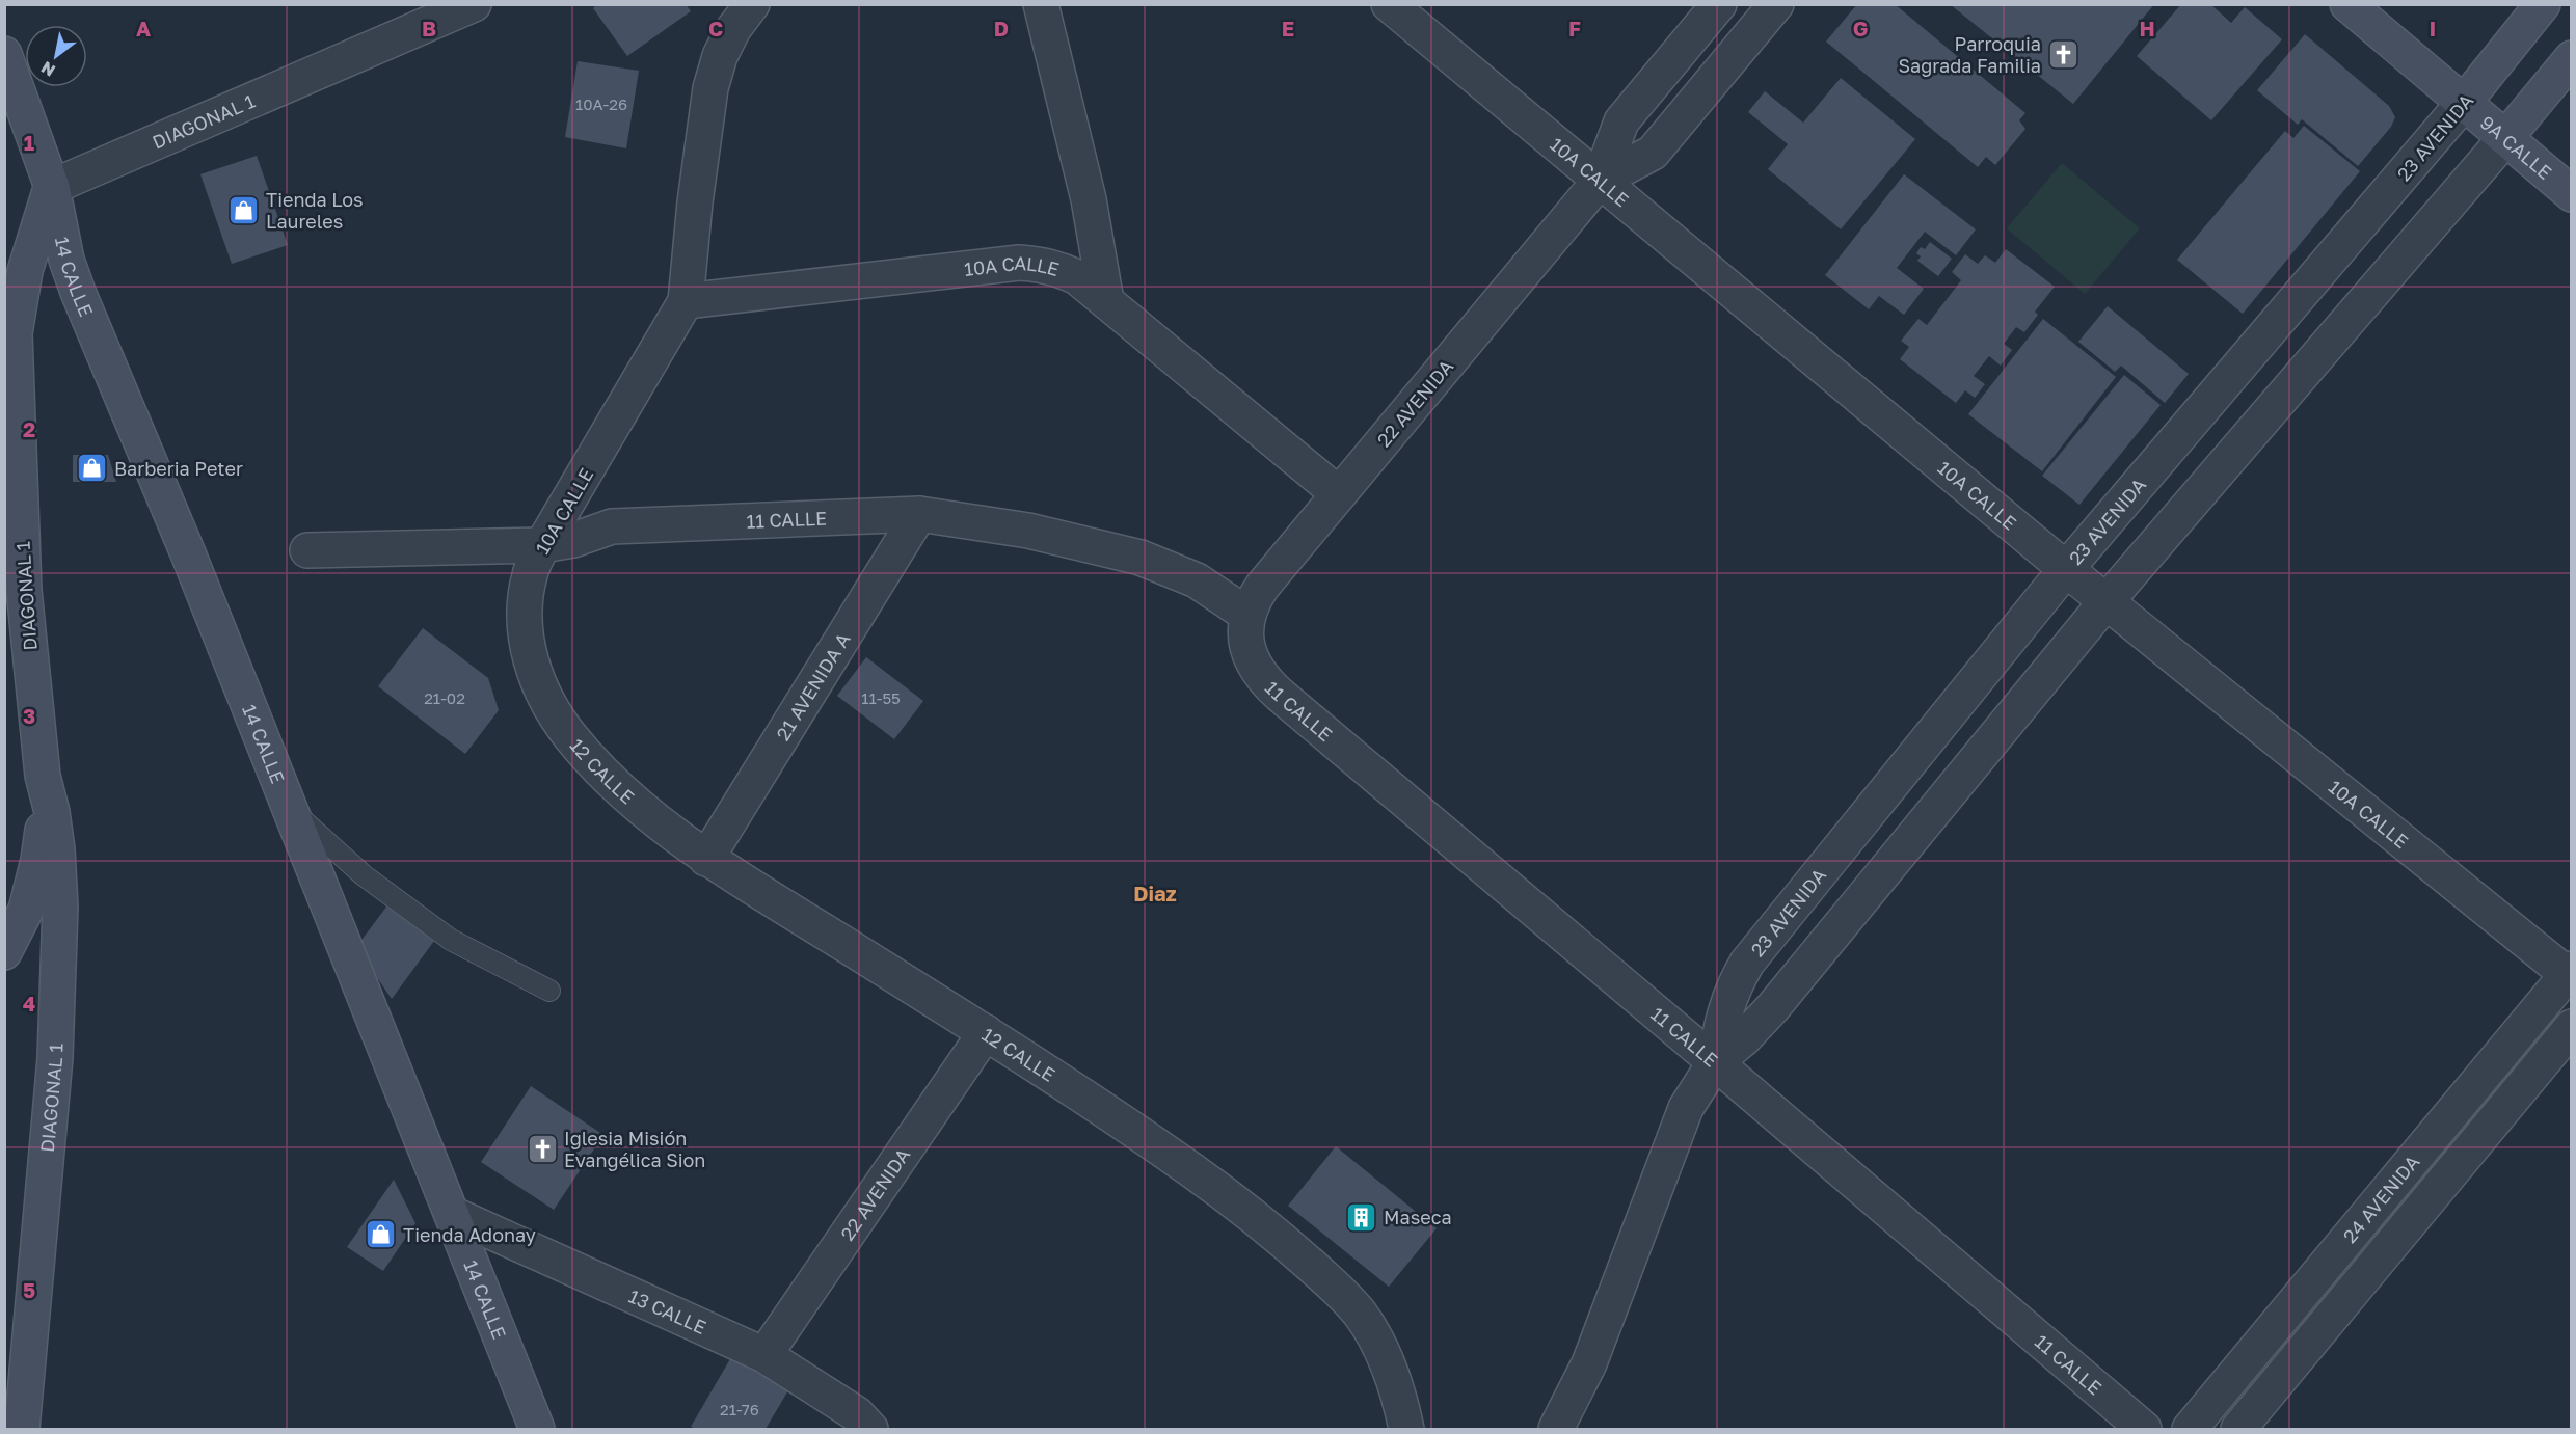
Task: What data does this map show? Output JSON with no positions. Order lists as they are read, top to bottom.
{
  "streets": {
    "street": [
      "DIAGONAL 1",
      "23 AVENIDA",
      "9A CALLE",
      "10A CALLE",
      "14 CALLE",
      "22 AVENIDA",
      "11 CALLE",
      "21 AVENIDA A",
      "12 CALLE",
      "24 AVENIDA",
      "13 CALLE"
    ]
  },
  "crossings": [
    ["DIAGONAL 1", "14 CALLE"],
    ["23 AVENIDA", "9A CALLE"],
    ["23 AVENIDA", "10A CALLE"],
    ["23 AVENIDA", "11 CALLE"],
    ["10A CALLE", "22 AVENIDA"],
    ["10A CALLE", "11 CALLE"],
    ["10A CALLE", "12 CALLE"],
    ["10A CALLE", "24 AVENIDA"],
    ["14 CALLE", "13 CALLE"],
    ["22 AVENIDA", "11 CALLE"],
    ["22 AVENIDA", "12 CALLE"],
    ["22 AVENIDA", "13 CALLE"],
    ["11 CALLE", "21 AVENIDA A"],
    ["21 AVENIDA A", "12 CALLE"]
  ],
  "districts": ["Diaz"],
  "places": {
    "church": ["Parroquia Sagrada Familia", "Iglesia Misión Evangélica Sion"],
    "shop": ["Tienda Los Laureles", "Barberia Peter", "Tienda Adonay"],
    "building": ["Maseca"]
  },
  "house_numbers": [
    "10A-26",
    "21-02",
    "11-55",
    "21-76"
  ],
  "north": "bottom left",
  "grid": {
    "columns": [
      "A",
      "B",
      "C",
      "D",
      "E",
      "F",
      "G",
      "H",
      "I"
    ],
    "rows": [
      "1",
      "2",
      "3",
      "4",
      "5"
    ]
  }
}
